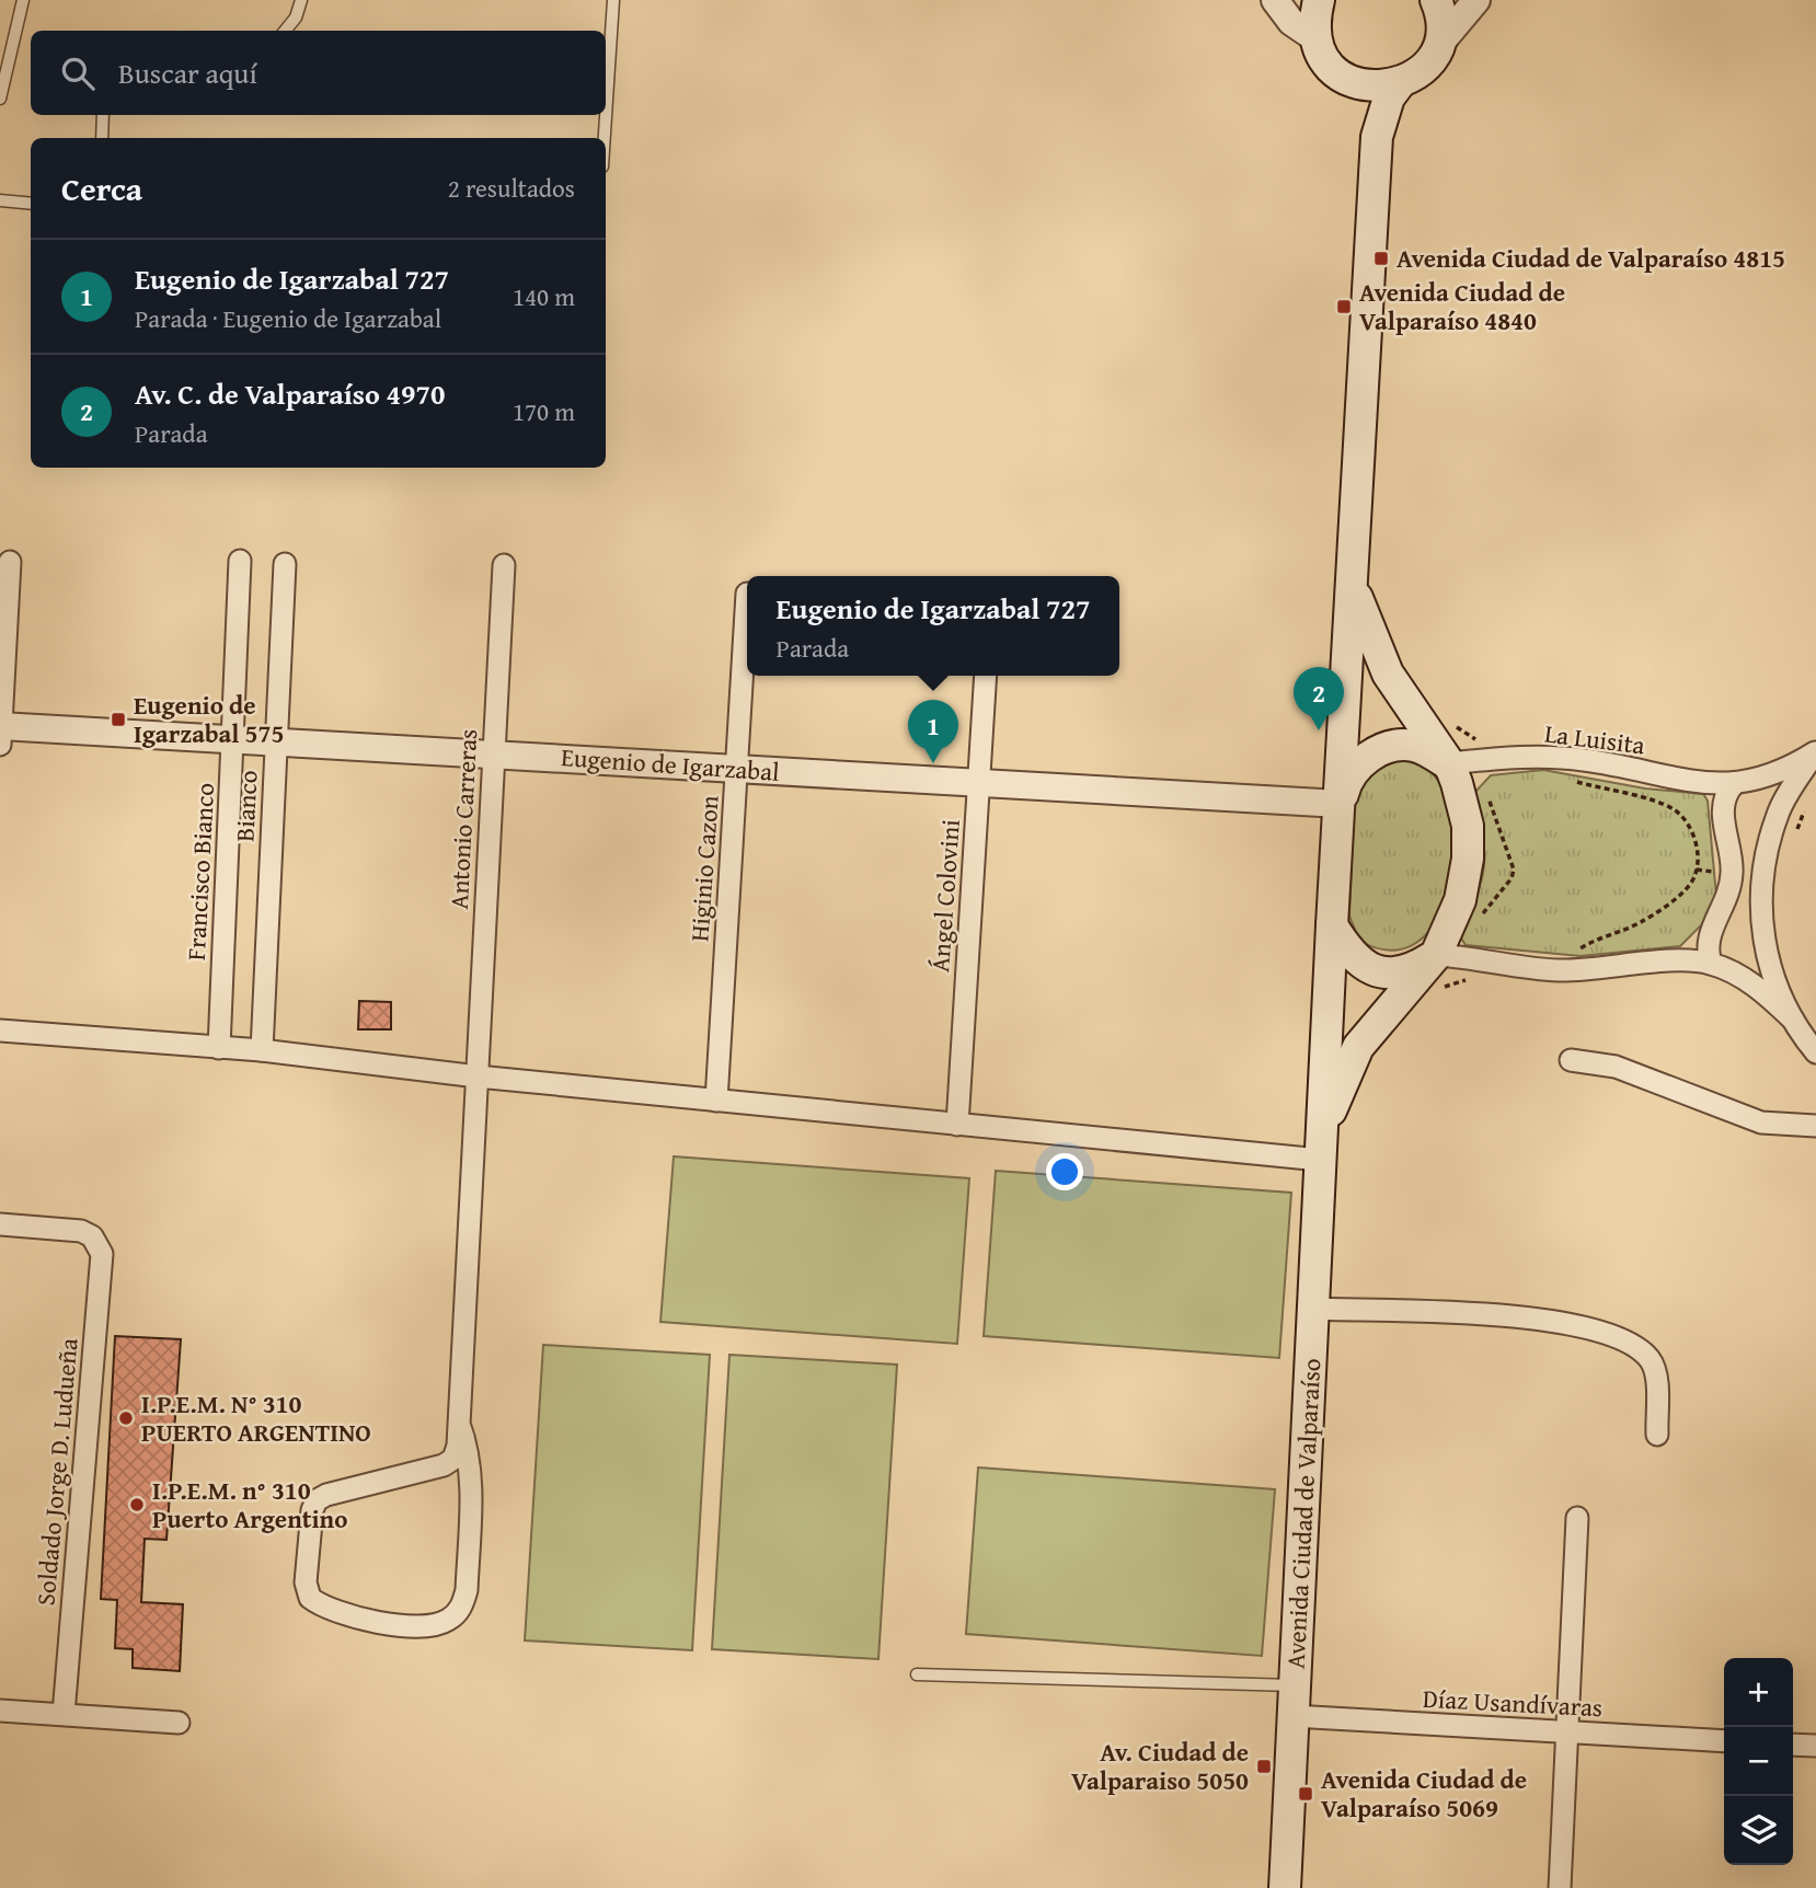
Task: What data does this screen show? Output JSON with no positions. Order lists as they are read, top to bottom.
{
  "streets": {
    "main road": ["Avenida Ciudad de Valparaíso"],
    "street": [
      "La Luisita",
      "Eugenio de Igarzabal",
      "Bianco",
      "Antonio Carreras",
      "Higinio Cazon",
      "Francisco Bianco",
      "Ángel Colovini",
      "Soldado Jorge D. Ludueña",
      "Díaz Usandívaras"
    ]
  },
  "crossings": [
    ["La Luisita", "Eugenio de Igarzabal"],
    ["La Luisita", "Avenida Ciudad de Valparaíso"],
    ["Eugenio de Igarzabal", "Bianco"],
    ["Eugenio de Igarzabal", "Antonio Carreras"],
    ["Eugenio de Igarzabal", "Higinio Cazon"],
    ["Eugenio de Igarzabal", "Francisco Bianco"],
    ["Eugenio de Igarzabal", "Ángel Colovini"],
    ["Eugenio de Igarzabal", "Avenida Ciudad de Valparaíso"],
    ["Avenida Ciudad de Valparaíso", "Díaz Usandívaras"]
  ],
  "places": {
    "transit": [
      "Avenida Ciudad de Valparaíso 4815",
      "Avenida Ciudad de Valparaíso 4840",
      "Eugenio de Igarzabal 575",
      "Av. Ciudad de Valparaiso 5050",
      "Avenida Ciudad de Valparaíso 5069"
    ],
    "other": ["I.P.E.M. N° 310 PUERTO ARGENTINO", "I.P.E.M. n° 310 Puerto Argentino"]
  },
  "page": {
    "search": "Buscar aquí",
    "heading": ["Cerca", "2 resultados"],
    "list": [
      {
        "mark": "1",
        "name": "Eugenio de Igarzabal 727",
        "note": "Parada · Eugenio de Igarzabal",
        "value": "140 m"
      },
      {
        "mark": "2",
        "name": "Av. C. de Valparaíso 4970",
        "note": "Parada",
        "value": "170 m"
      }
    ],
    "popup": ["Eugenio de Igarzabal 727", "Parada"],
    "pins": ["2", "1"],
    "map_buttons": ["+", "−"]
  }
}
